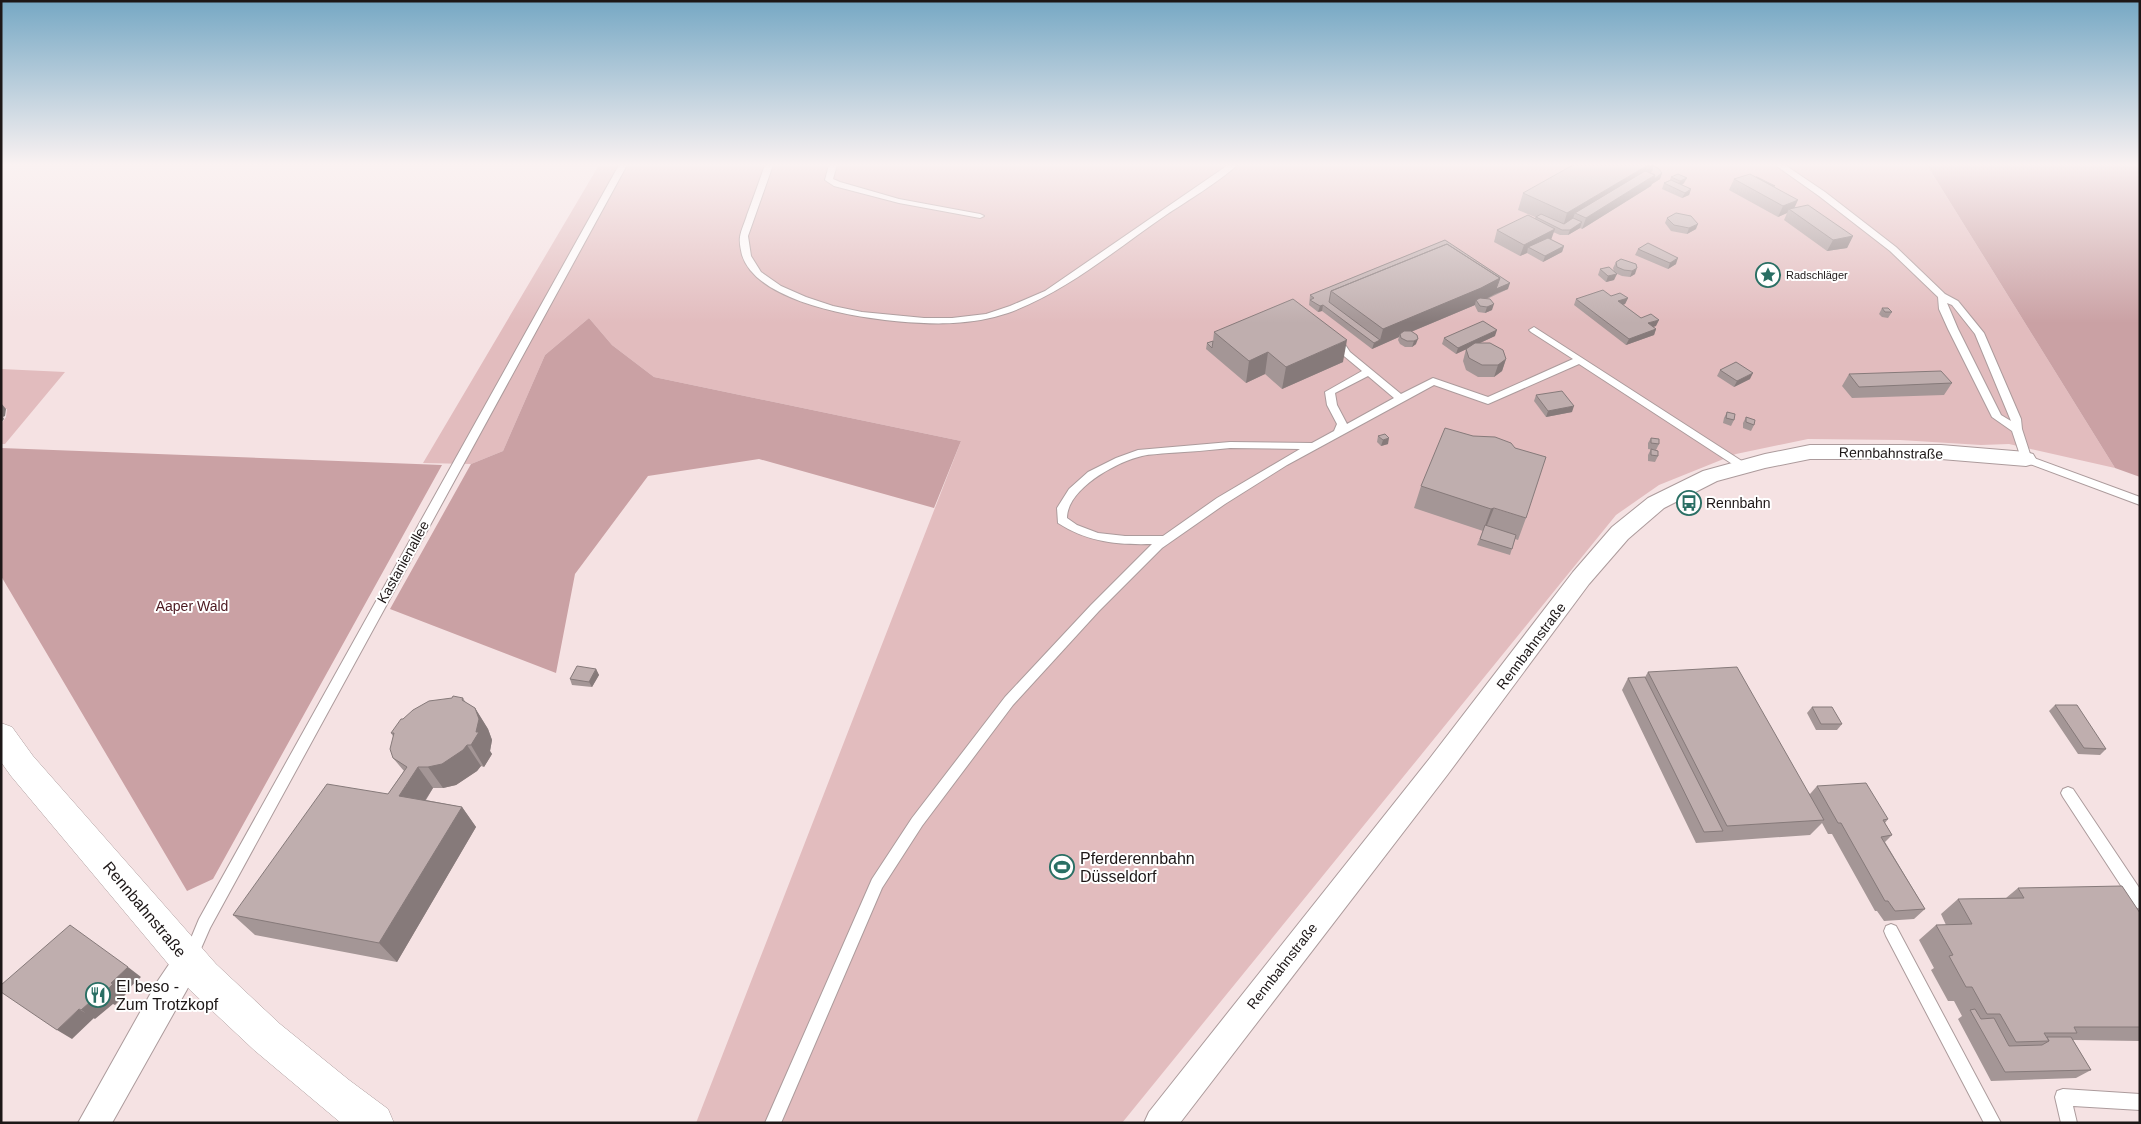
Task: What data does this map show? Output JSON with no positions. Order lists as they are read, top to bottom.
{
  "streets": {
    "street": ["Rennbahnstraße"],
    "lane": ["Kastanienallee"]
  },
  "crossings": [
    ["Rennbahnstraße", "Kastanienallee"]
  ],
  "parks": ["Aaper Wald"],
  "places": {
    "place": ["Radschläger"],
    "bus stop": ["Rennbahn"],
    "sports": ["Pferderennbahn Düsseldorf"],
    "restaurant": ["El beso - Zum Trotzkopf"]
  }
}
